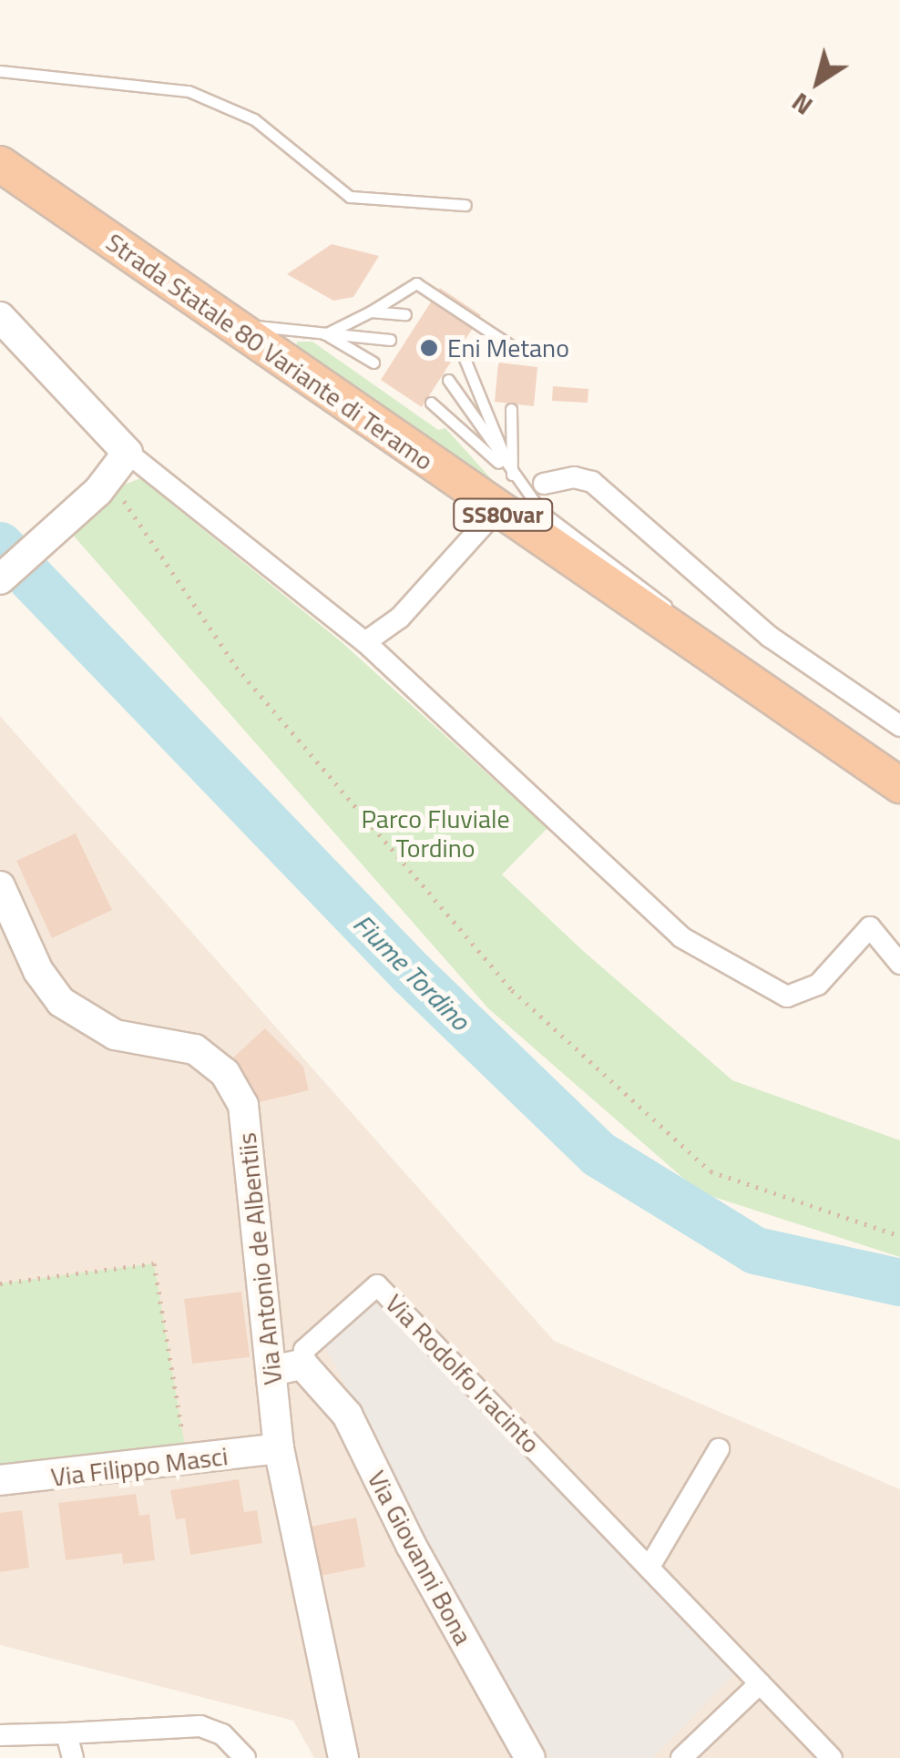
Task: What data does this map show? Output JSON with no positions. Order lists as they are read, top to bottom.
{
  "streets": {
    "highway": ["Strada Statale 80 Variante di Teramo", "SS80var"],
    "main road": ["Via Antonio de Albentiis", "Via Filippo Masci", "Via Giovanni Bona"],
    "street": ["Via Rodolfo Iracinto"]
  },
  "crossings": [
    ["Via Antonio de Albentiis", "Via Filippo Masci"],
    ["Via Rodolfo Iracinto", "Via Giovanni Bona"]
  ],
  "water": ["Fiume Tordino"],
  "parks": ["Parco Fluviale Tordino"],
  "places": ["Eni Metano"],
  "north": "bottom left"
}
